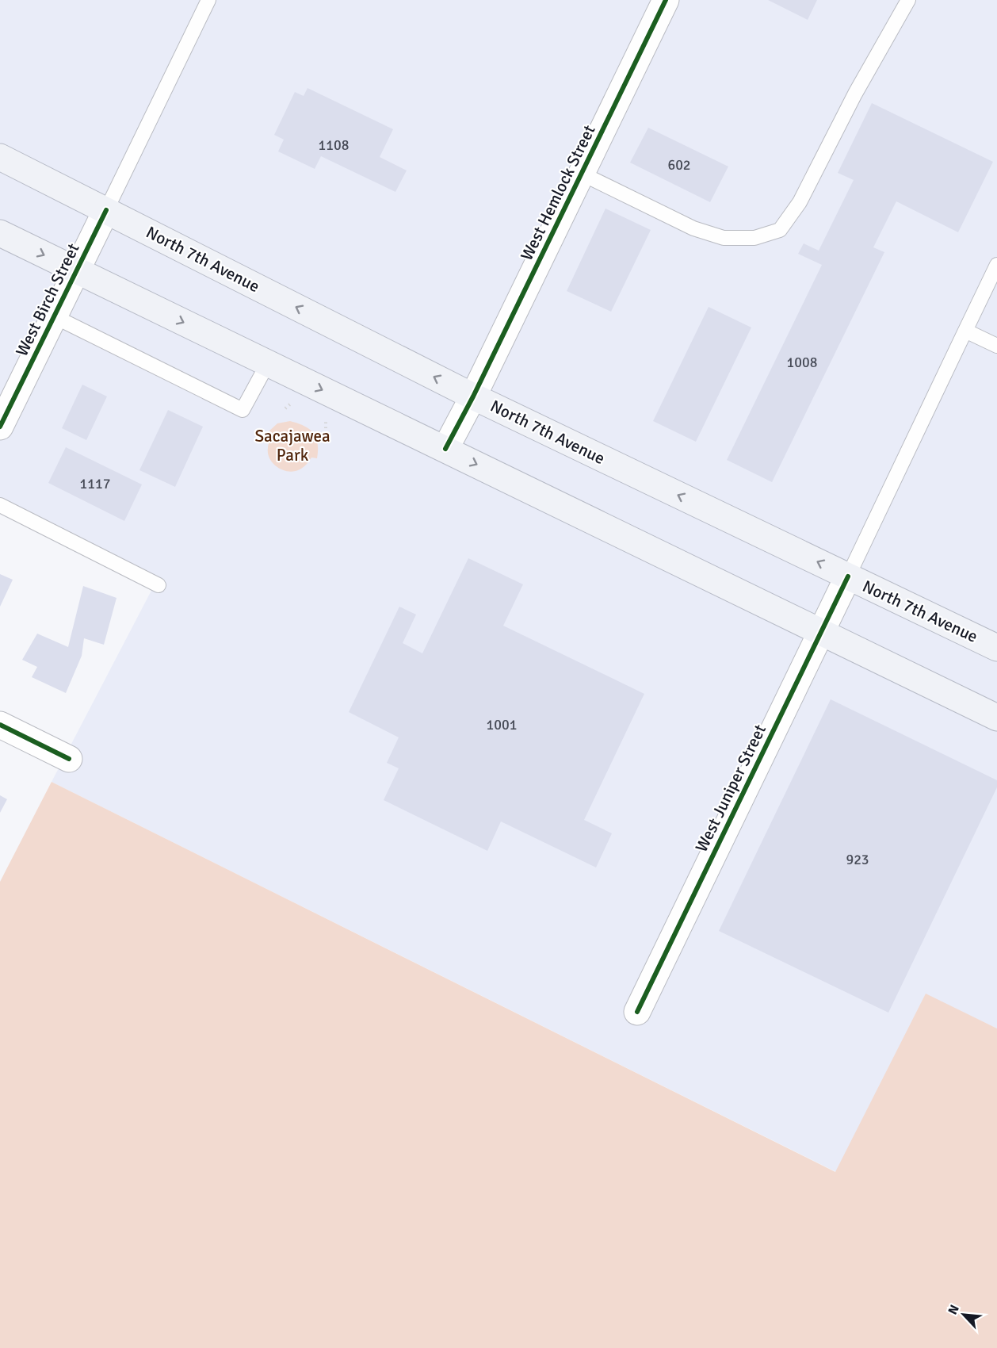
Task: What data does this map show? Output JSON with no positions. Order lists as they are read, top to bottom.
{
  "streets": {
    "main road": ["North 7th Avenue"],
    "street": ["West Hemlock Street", "West Birch Street", "West Juniper Street"]
  },
  "crossings": [
    ["West Hemlock Street", "North 7th Avenue"],
    ["North 7th Avenue", "West Birch Street"],
    ["North 7th Avenue", "West Juniper Street"]
  ],
  "parks": ["Sacajawea Park"],
  "house_numbers": [
    "1108",
    "602",
    "1008",
    "1117",
    "1001",
    "923"
  ],
  "north": "top left"
}
